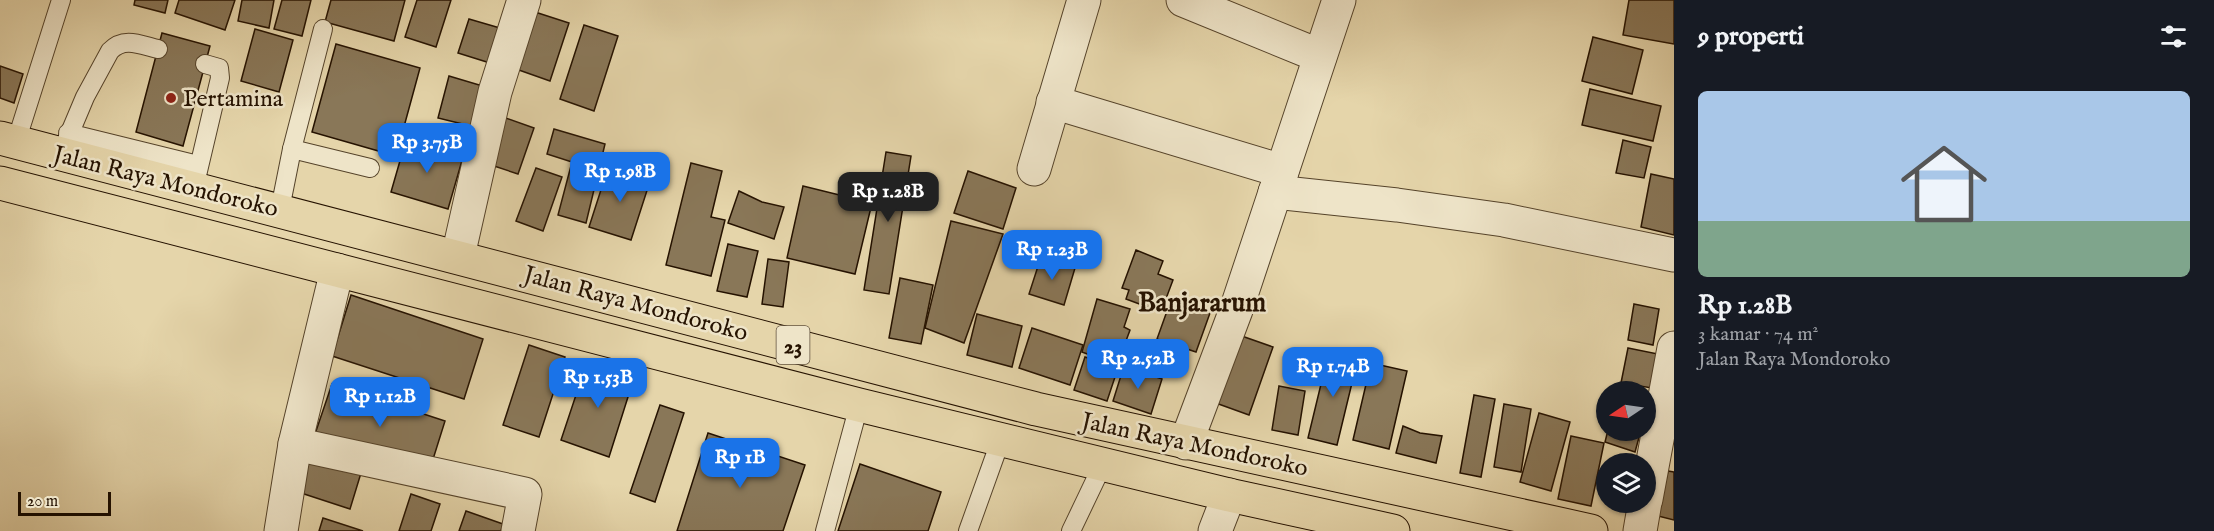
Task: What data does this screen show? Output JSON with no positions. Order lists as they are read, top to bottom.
{
  "streets": {
    "highway": ["Jalan Raya Mondoroko", "23"]
  },
  "districts": ["Banjararum"],
  "places": ["Pertamina"],
  "scale_bar": "20 m",
  "north": "left",
  "page": {
    "heading": "9 properti",
    "list": [
      {
        "name": "Rp 1.28B",
        "note": "3 kamar · 74 m² · Jalan Raya Mondoroko"
      }
    ],
    "price": [
      "Rp 3.75B",
      "Rp 1.98B",
      "Rp 1.28B",
      "Rp 1.23B",
      "Rp 2.52B",
      "Rp 1.74B",
      "Rp 1.53B",
      "Rp 1.12B",
      "Rp 1B"
    ],
    "scale": "20 m"
  }
}
